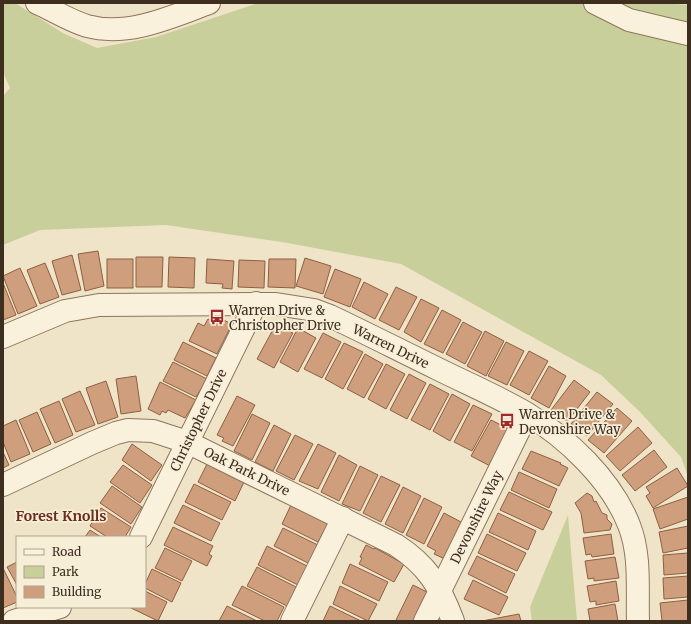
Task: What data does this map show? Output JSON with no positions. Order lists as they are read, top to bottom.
{
  "streets": {
    "street": [
      "Warren Drive",
      "Christopher Drive",
      "Oak Park Drive",
      "Devonshire Way"
    ]
  },
  "crossings": [
    ["Warren Drive", "Christopher Drive"],
    ["Warren Drive", "Devonshire Way"],
    ["Christopher Drive", "Oak Park Drive"],
    ["Oak Park Drive", "Devonshire Way"]
  ],
  "districts": ["Forest Knolls"],
  "places": {
    "bus stop": ["Warren Drive & Christopher Drive", "Warren Drive & Devonshire Way"]
  },
  "legend": ["Road", "Park", "Building"]
}
